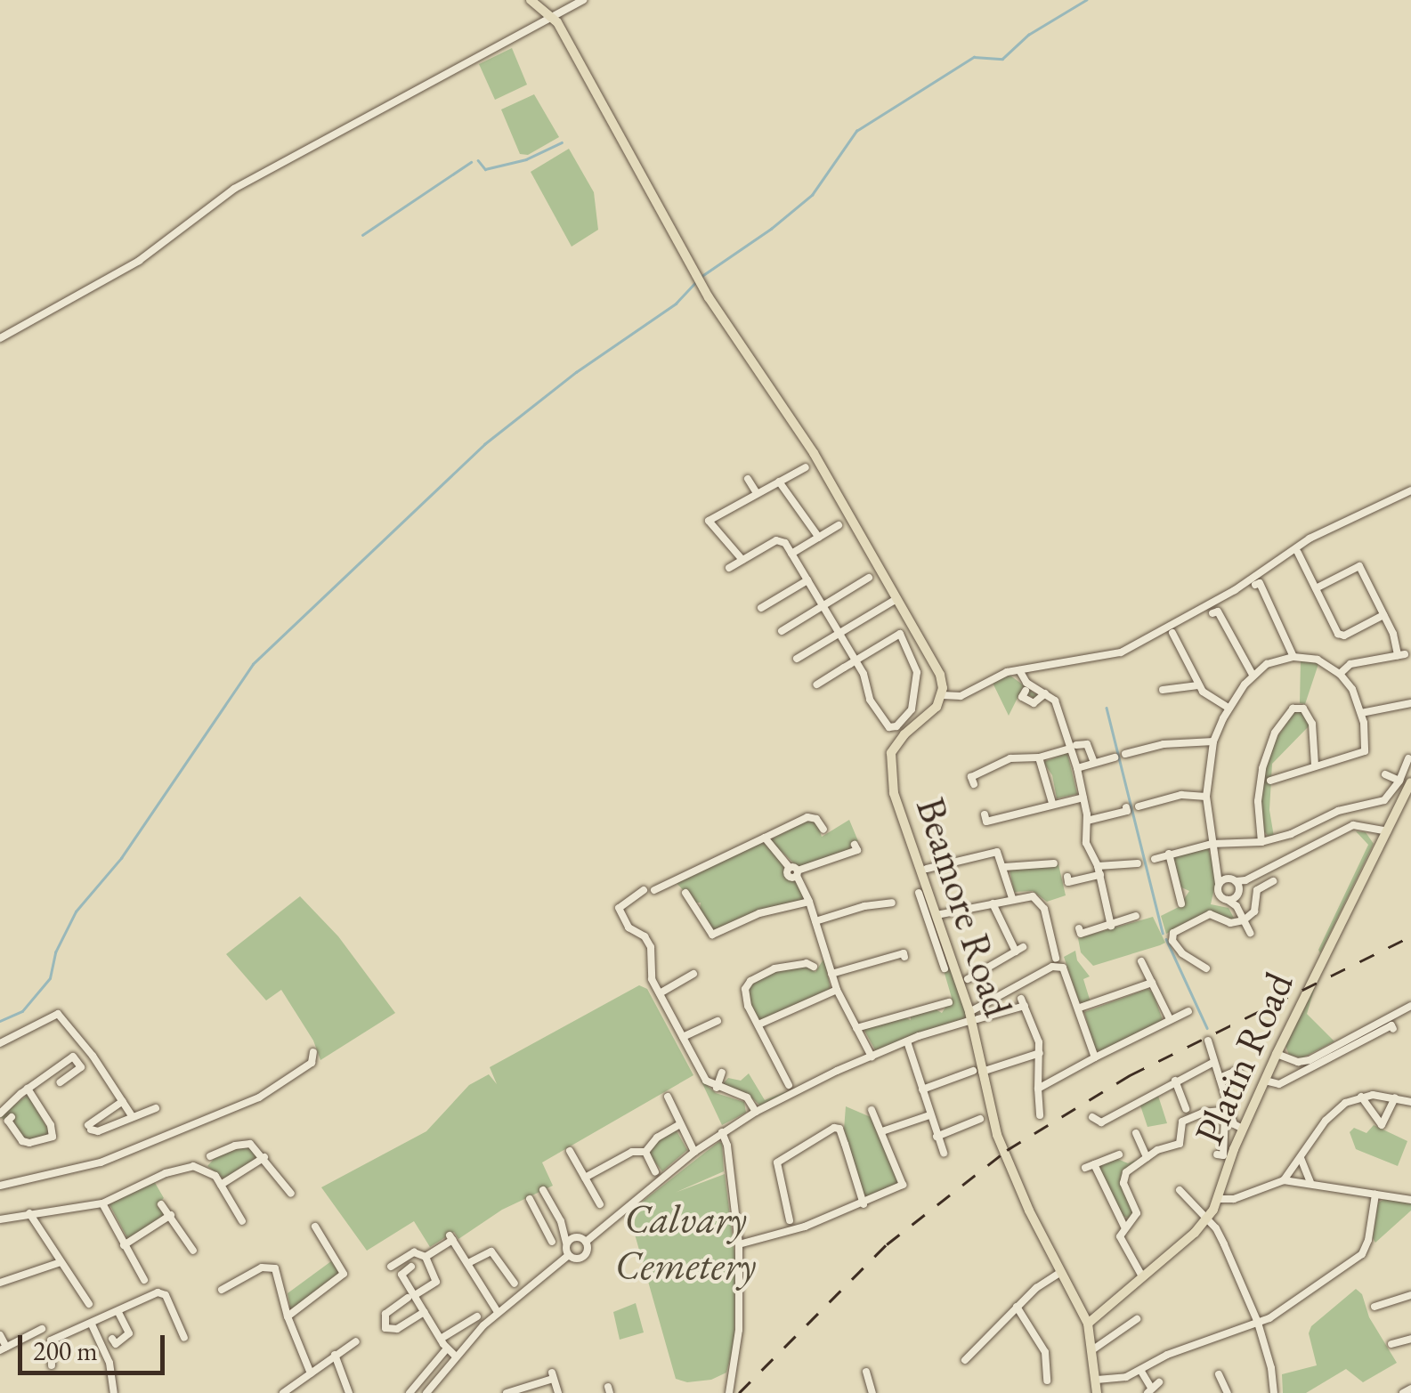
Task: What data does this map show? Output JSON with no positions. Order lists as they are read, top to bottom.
{
  "streets": {
    "main road": ["Beamore Road", "Platin Road"]
  },
  "crossings": [
    ["Beamore Road", "Platin Road"]
  ],
  "parks": ["Calvary Cemetery"],
  "scale_bar": "200 m"
}
